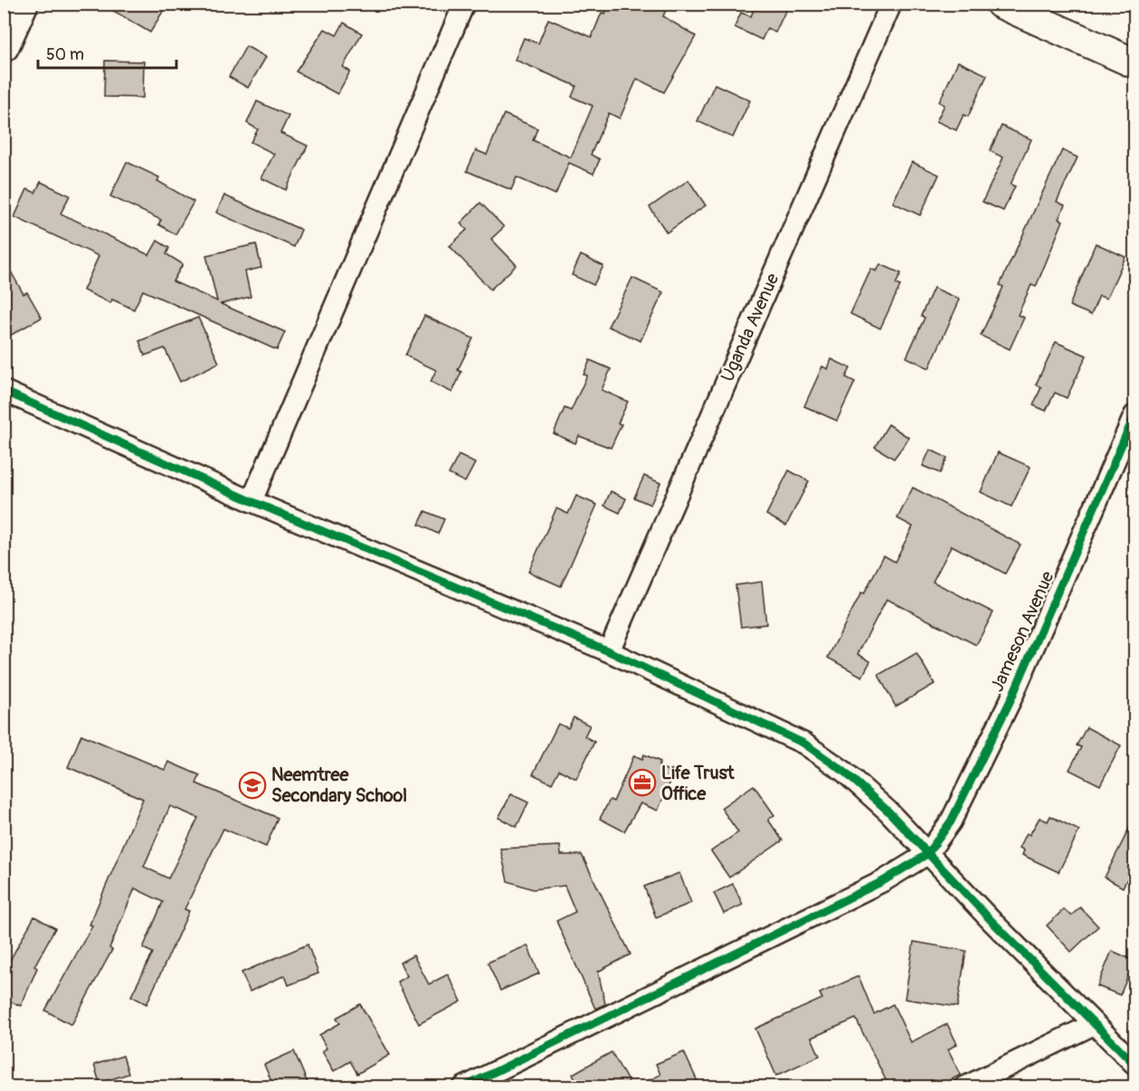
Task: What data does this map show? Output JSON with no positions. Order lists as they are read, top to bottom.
{
  "streets": {
    "street": ["Uganda Avenue", "Jameson Avenue"]
  },
  "places": {
    "office": ["Life Trust Office"],
    "school or university": ["Neemtree Secondary School"]
  },
  "scale_bar": "50 m"
}
